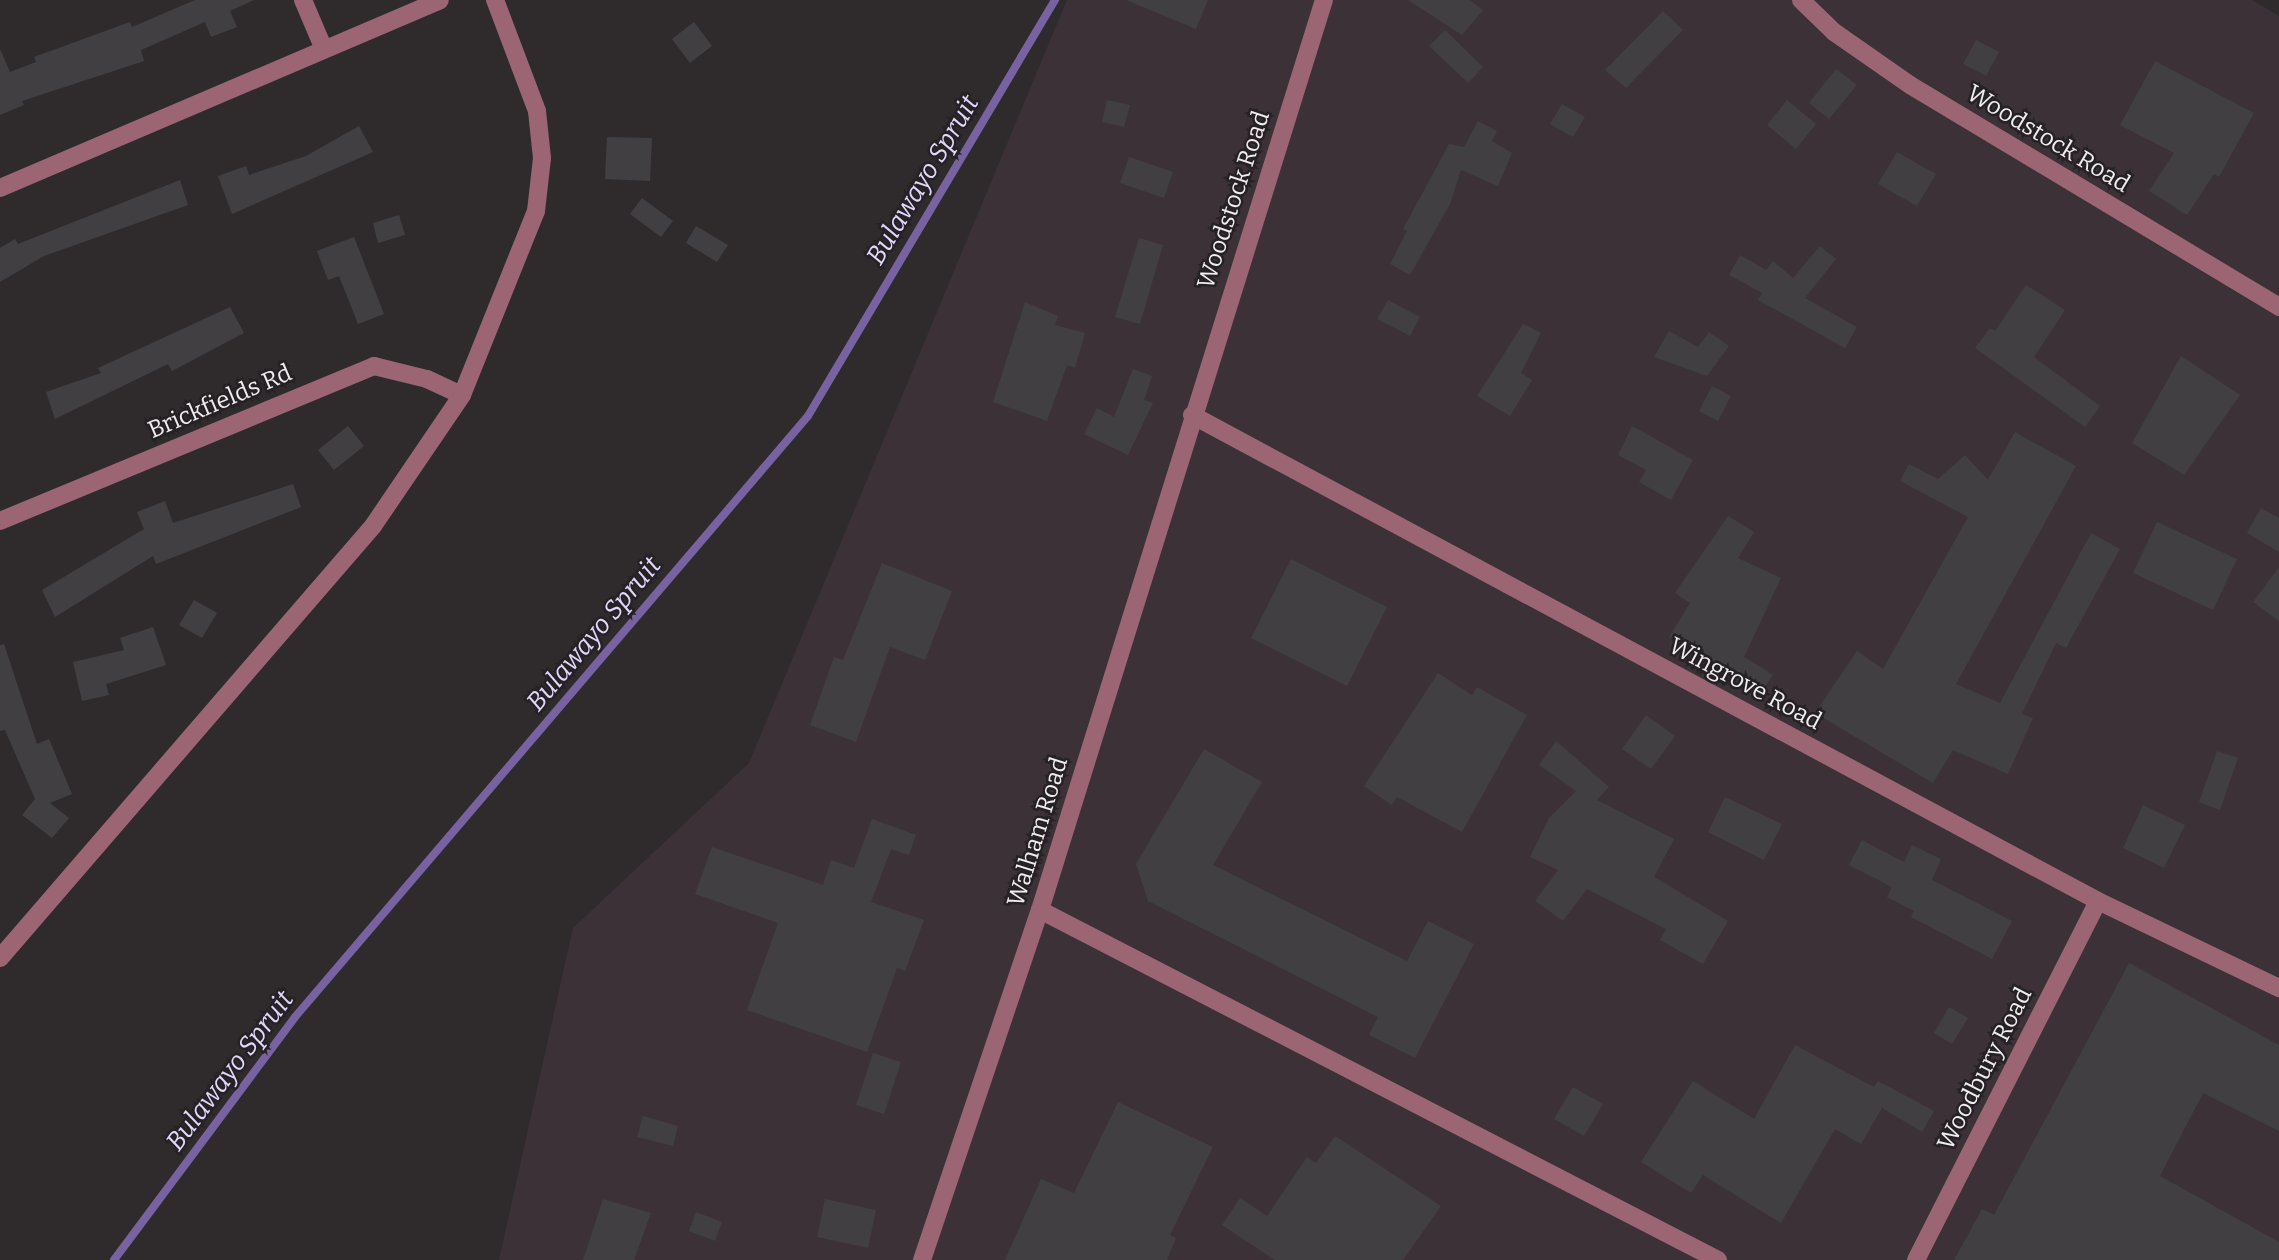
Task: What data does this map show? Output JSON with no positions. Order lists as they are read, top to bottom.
{
  "streets": {
    "street": [
      "Woodstock Road",
      "Brickfields Rd",
      "Wingrove Road",
      "Walham Road",
      "Woodbury Road"
    ]
  },
  "crossings": [
    ["Woodstock Road", "Wingrove Road"],
    ["Woodstock Road", "Walham Road"],
    ["Wingrove Road", "Walham Road"],
    ["Wingrove Road", "Woodbury Road"]
  ],
  "water": ["Bulawayo Spruit"]
}
